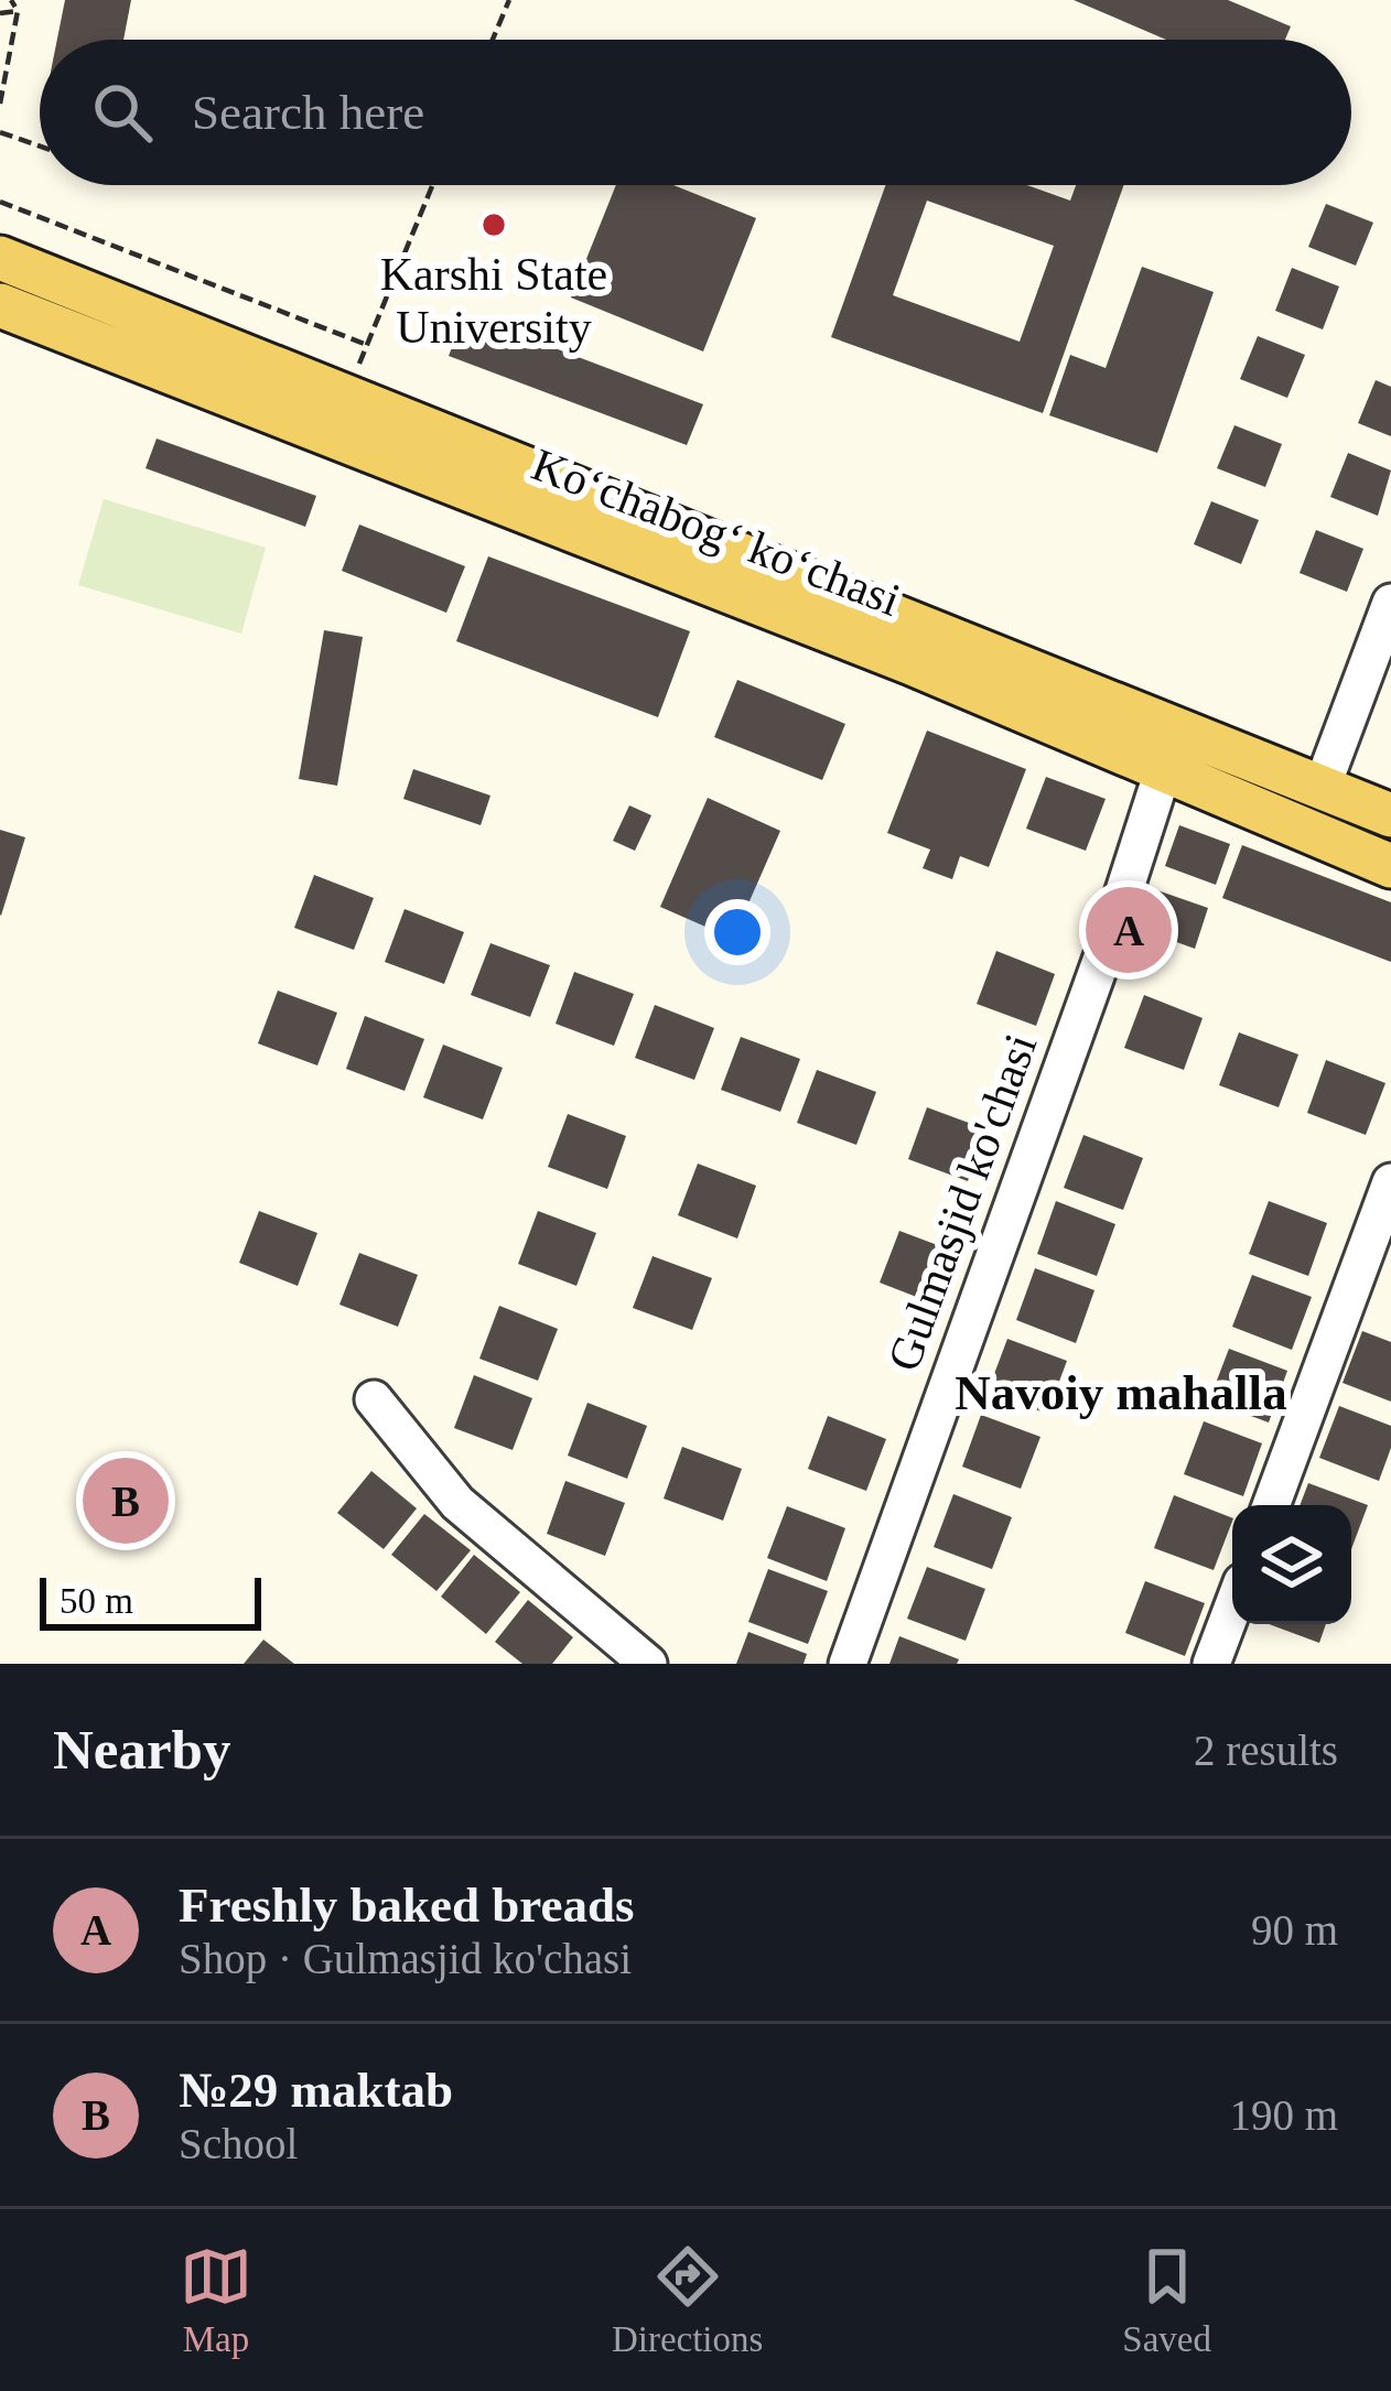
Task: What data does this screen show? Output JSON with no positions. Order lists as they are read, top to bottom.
{
  "streets": {
    "main road": ["Ko‘chabog‘ ko‘chasi"],
    "street": ["Gulmasjid ko'chasi"]
  },
  "crossings": [
    ["Ko‘chabog‘ ko‘chasi", "Gulmasjid ko'chasi"]
  ],
  "districts": ["Navoiy mahalla"],
  "places": ["Karshi State University"],
  "scale_bar": "50 m",
  "page": {
    "search": "Search here",
    "pins": ["A", "B"],
    "scale": "50 m",
    "heading": ["Nearby", "2 results"],
    "list": [
      {
        "mark": "A",
        "name": "Freshly baked breads",
        "note": "Shop · Gulmasjid ko'chasi",
        "value": "90 m"
      },
      {
        "mark": "B",
        "name": "№29 maktab",
        "note": "School",
        "value": "190 m"
      }
    ],
    "nav": ["Map", "Directions", "Saved"]
  }
}
